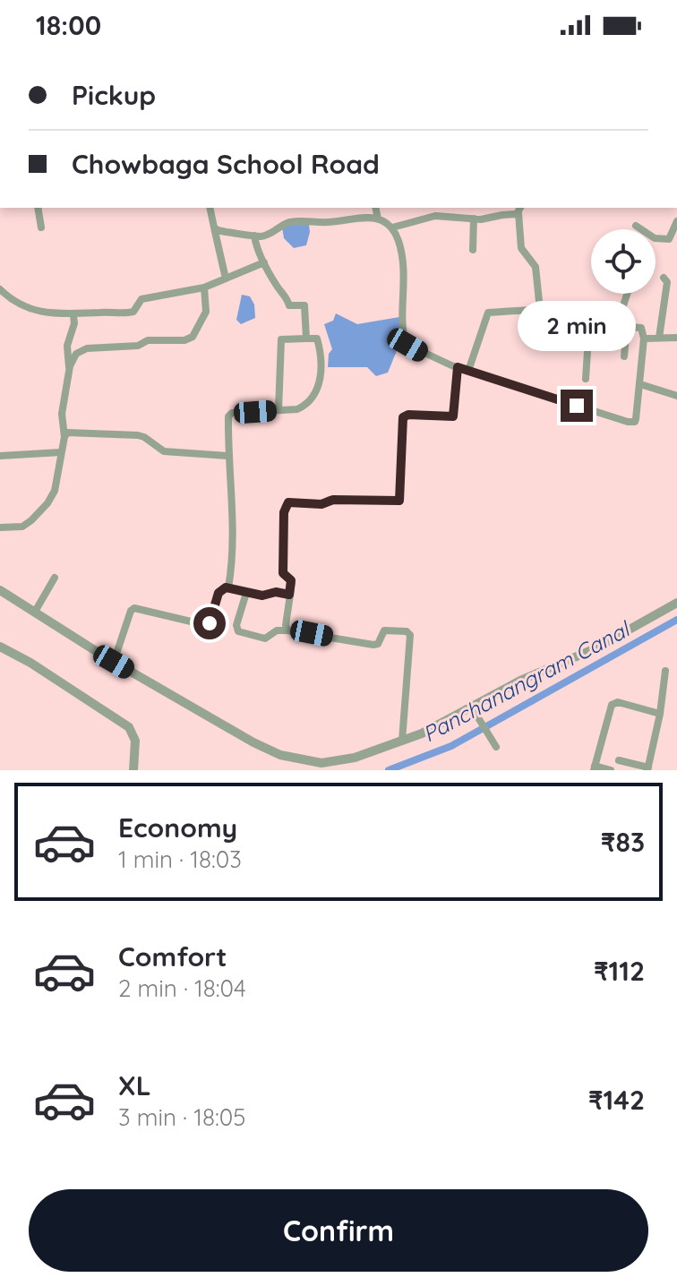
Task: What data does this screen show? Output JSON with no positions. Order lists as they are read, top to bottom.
{
  "water": ["Panchanangram Canal"],
  "page": {
    "status": "18:00",
    "banner": ["Pickup", "Chowbaga School Road"],
    "bubble": "2 min",
    "list": [
      {
        "name": "Economy",
        "note": "1 min · 18:03",
        "value": "₹83"
      },
      {
        "name": "Comfort",
        "note": "2 min · 18:04",
        "value": "₹112"
      },
      {
        "name": "XL",
        "note": "3 min · 18:05",
        "value": "₹142"
      }
    ],
    "buttons": "Confirm"
  }
}
